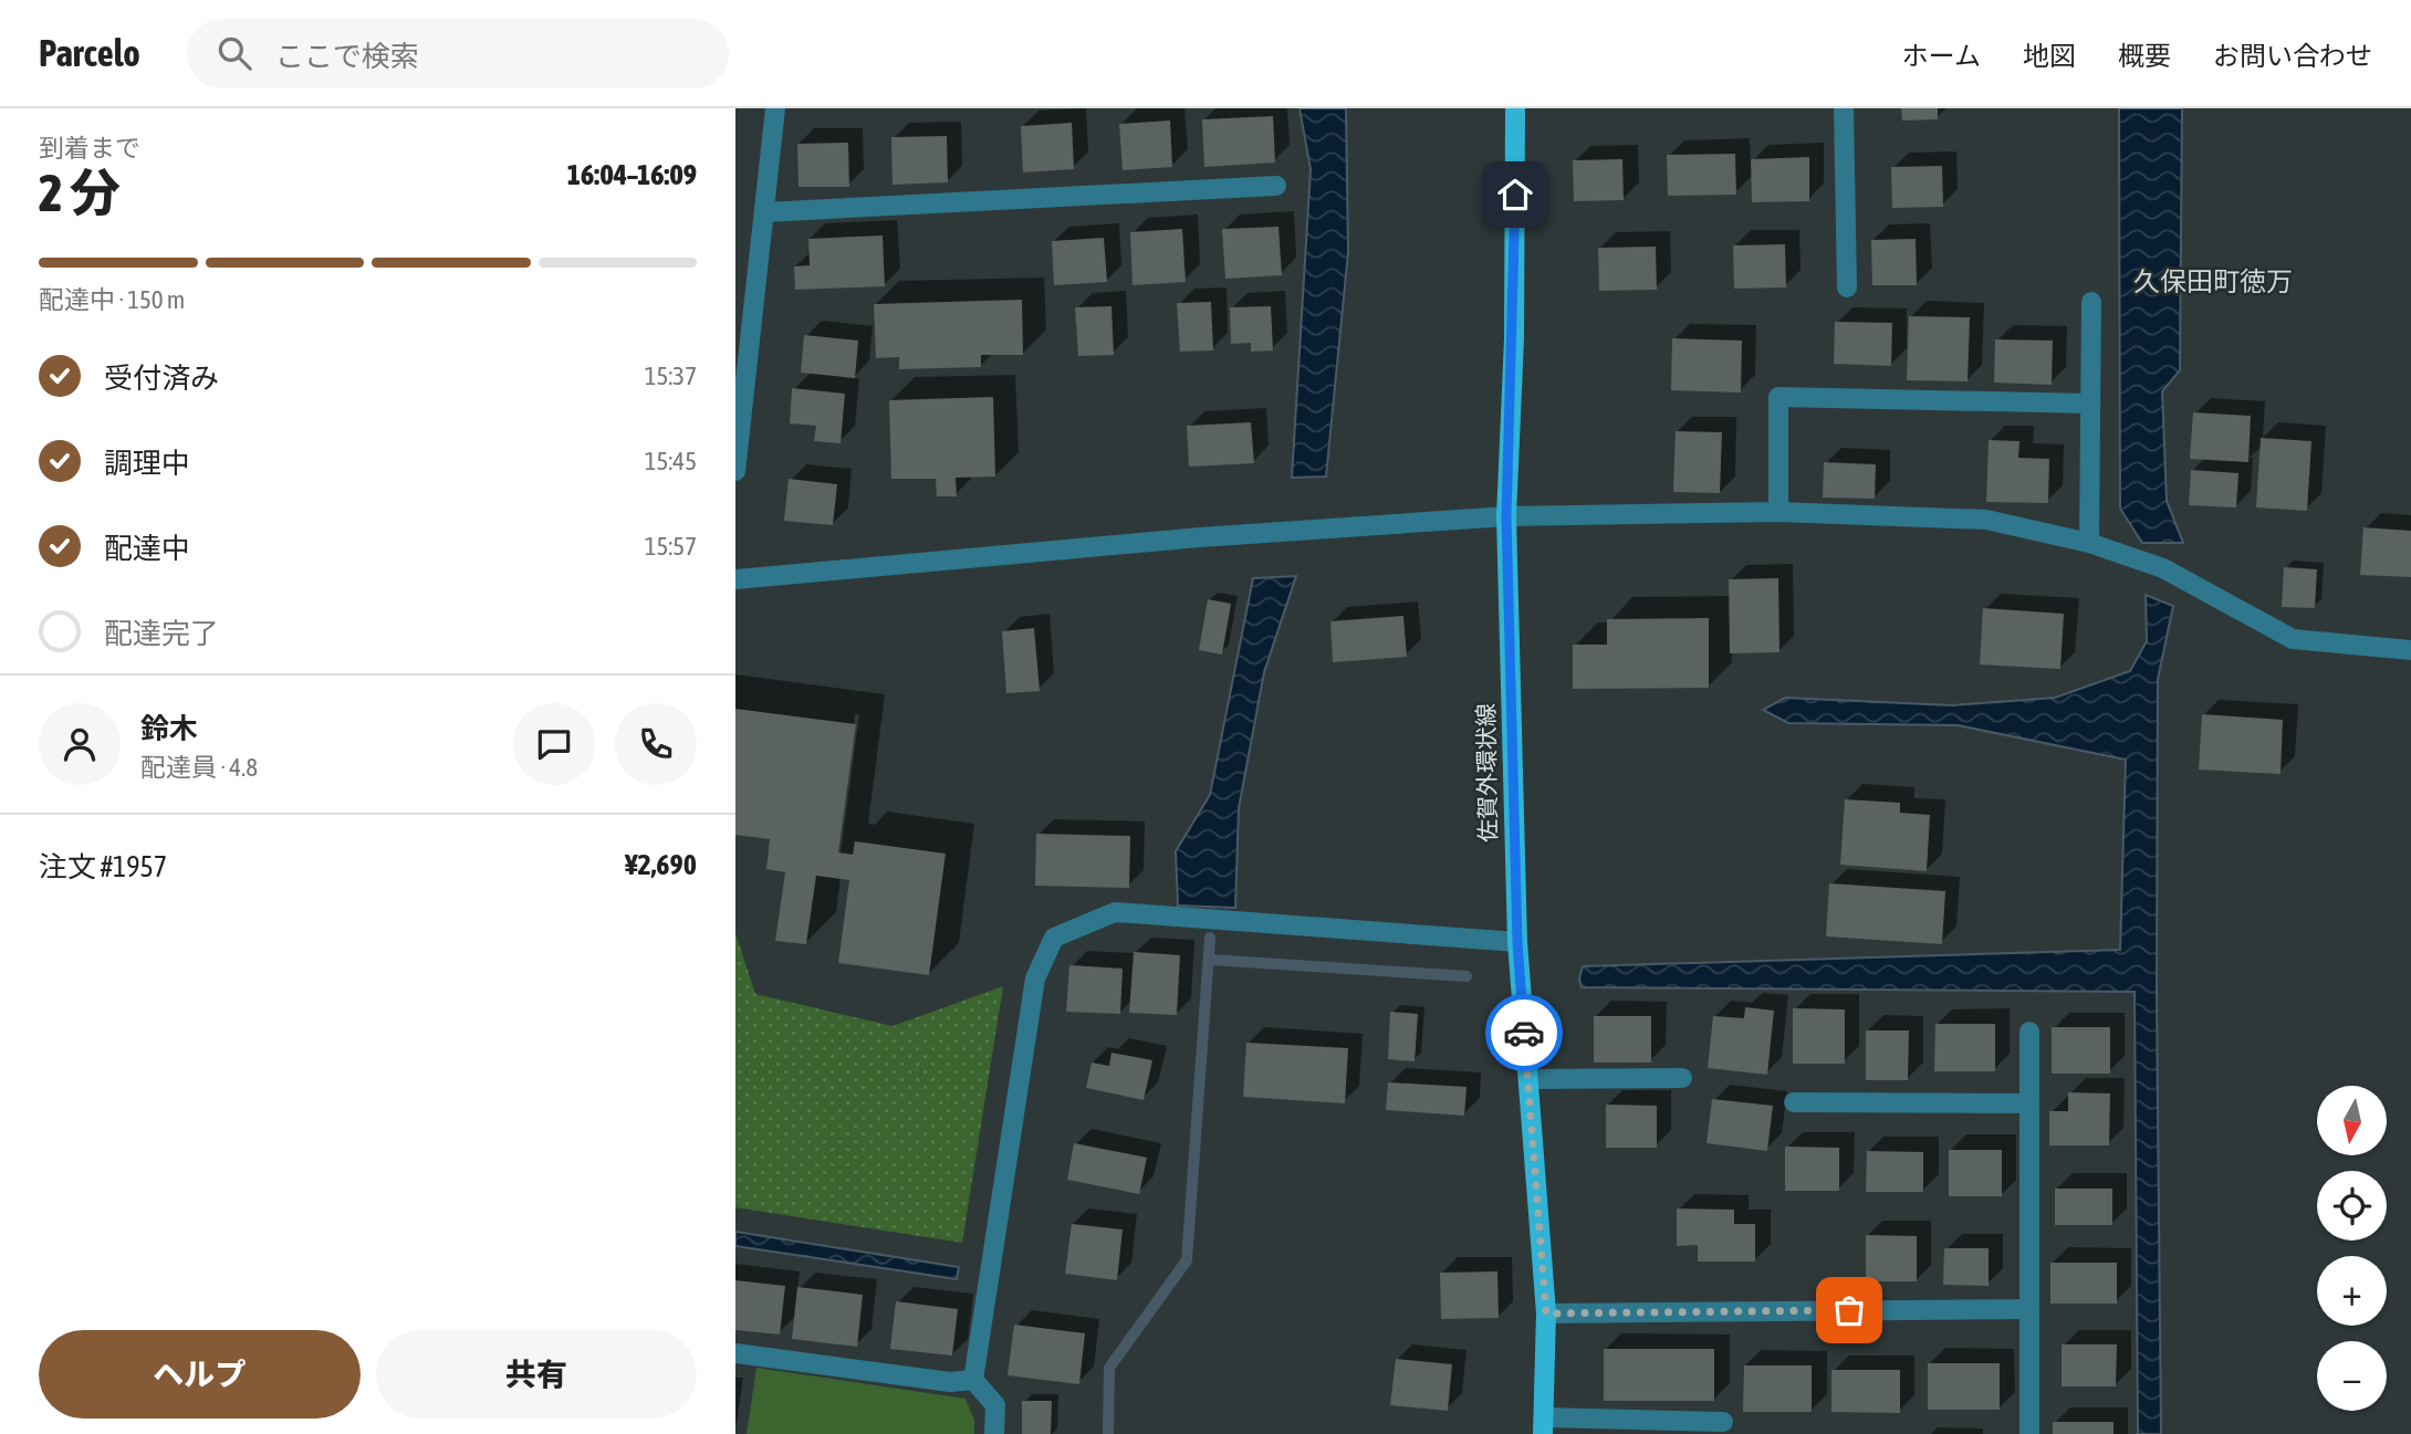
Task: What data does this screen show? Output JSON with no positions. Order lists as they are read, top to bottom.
{
  "streets": {
    "main road": ["佐賀外環状線"]
  },
  "districts": ["久保田町徳万"],
  "north": "bottom",
  "page": {
    "header": "Parcelo",
    "search": "ここで検索",
    "nav": [
      "ホーム",
      "地図",
      "概要",
      "お問い合わせ"
    ],
    "heading": ["2 分", "到着まで", "16:04–16:09"],
    "panel": [
      "鈴木",
      "配達員 · 4.8",
      "注文 #1957",
      "¥2,690"
    ],
    "bar": "配達中 · 150 m",
    "list": [
      ["受付済み", "15:37"],
      ["調理中", "15:45"],
      ["配達中", "15:57"],
      "配達完了"
    ],
    "map_buttons": ["+", "−"],
    "buttons": ["ヘルプ", "共有"]
  }
}
